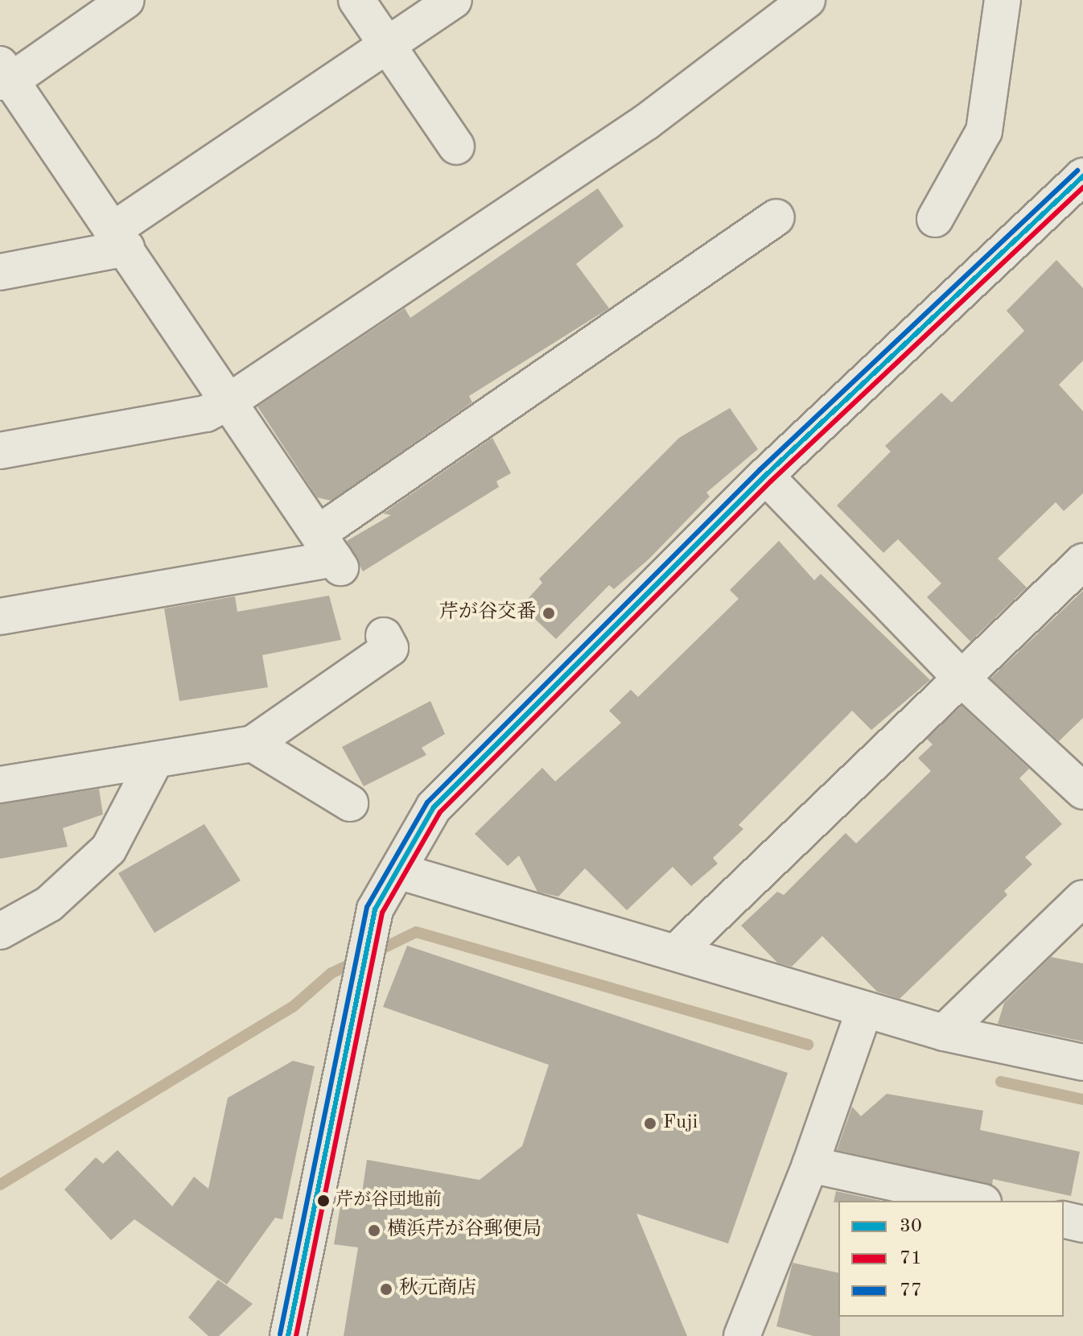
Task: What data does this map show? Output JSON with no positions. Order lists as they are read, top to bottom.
{
  "places": [
    "芹が谷交番",
    "Fuji",
    "芹が谷団地前",
    "横浜芹が谷郵便局",
    "秋元商店"
  ],
  "lines": ["transit line 77", "transit line 30", "transit line 71"],
  "legend": ["30", "71", "77"]
}
